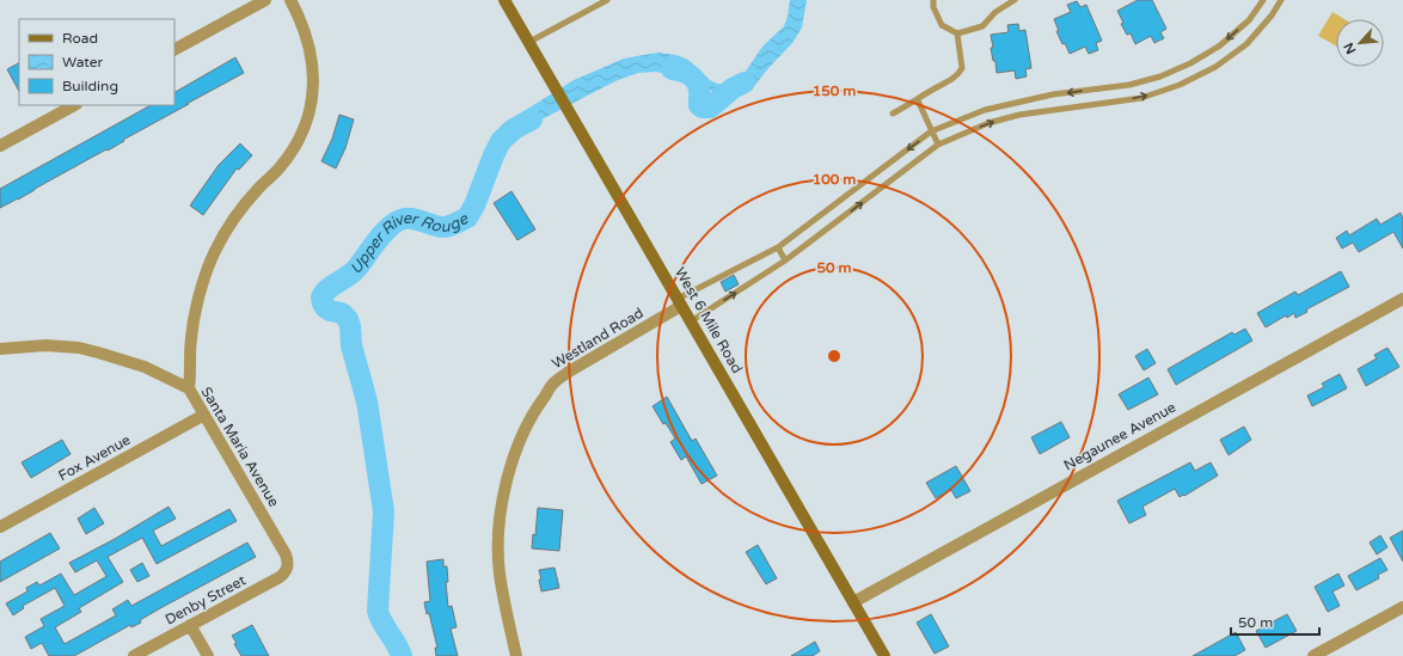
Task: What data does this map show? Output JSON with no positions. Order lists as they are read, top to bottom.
{
  "streets": {
    "main road": ["West 6 Mile Road"],
    "street": [
      "Westland Road",
      "Negaunee Avenue",
      "Santa Maria Avenue",
      "Fox Avenue",
      "Denby Street"
    ]
  },
  "crossings": [
    ["West 6 Mile Road", "Westland Road"],
    ["West 6 Mile Road", "Negaunee Avenue"],
    ["Santa Maria Avenue", "Fox Avenue"],
    ["Santa Maria Avenue", "Denby Street"]
  ],
  "water": ["Upper River Rouge"],
  "legend": ["Road", "Water", "Building"],
  "scale_bar": "50 m",
  "north": "bottom left",
  "rings": ["150 m", "100 m", "50 m"]
}
